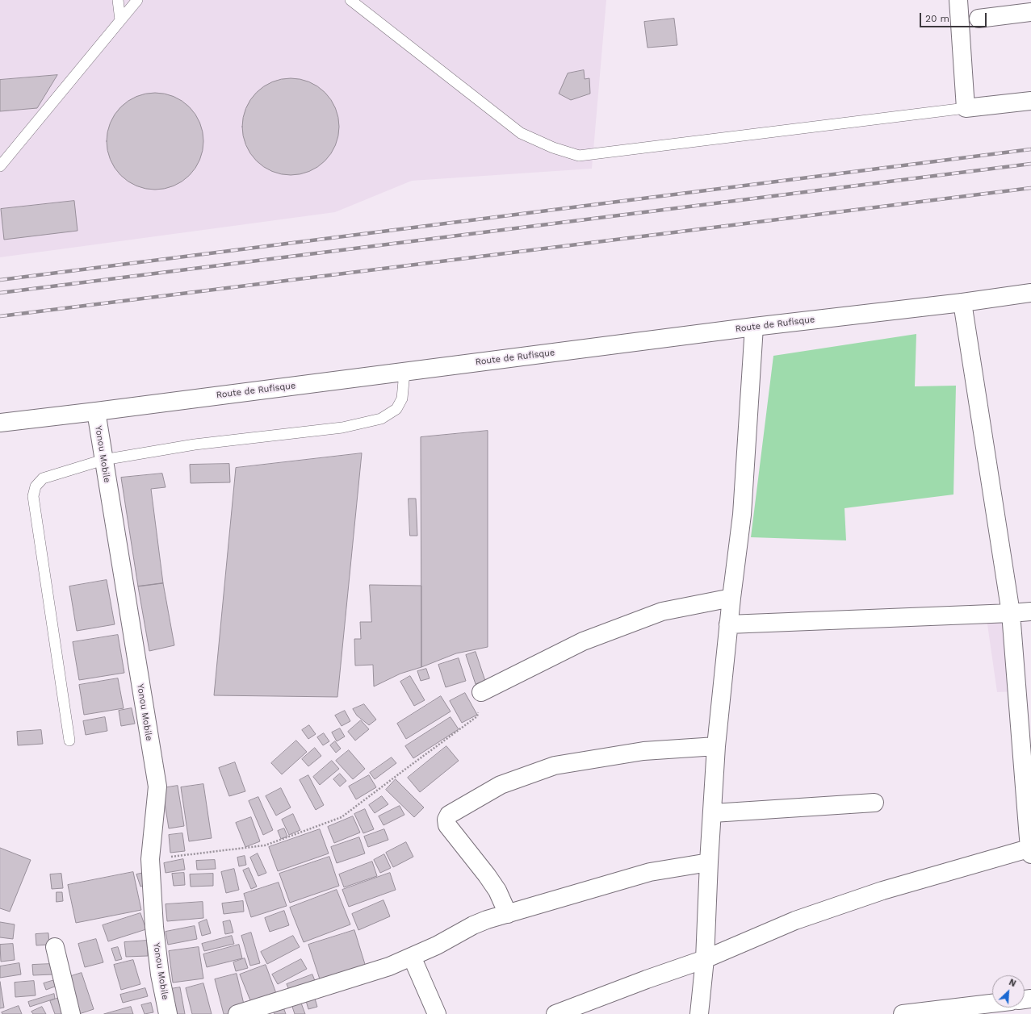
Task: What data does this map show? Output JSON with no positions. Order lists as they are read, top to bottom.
{
  "streets": {
    "street": ["Route de Rufisque", "Yonou Mobile"]
  },
  "crossings": [
    ["Route de Rufisque", "Yonou Mobile"]
  ],
  "scale_bar": "20 m",
  "north": "top right"
}
